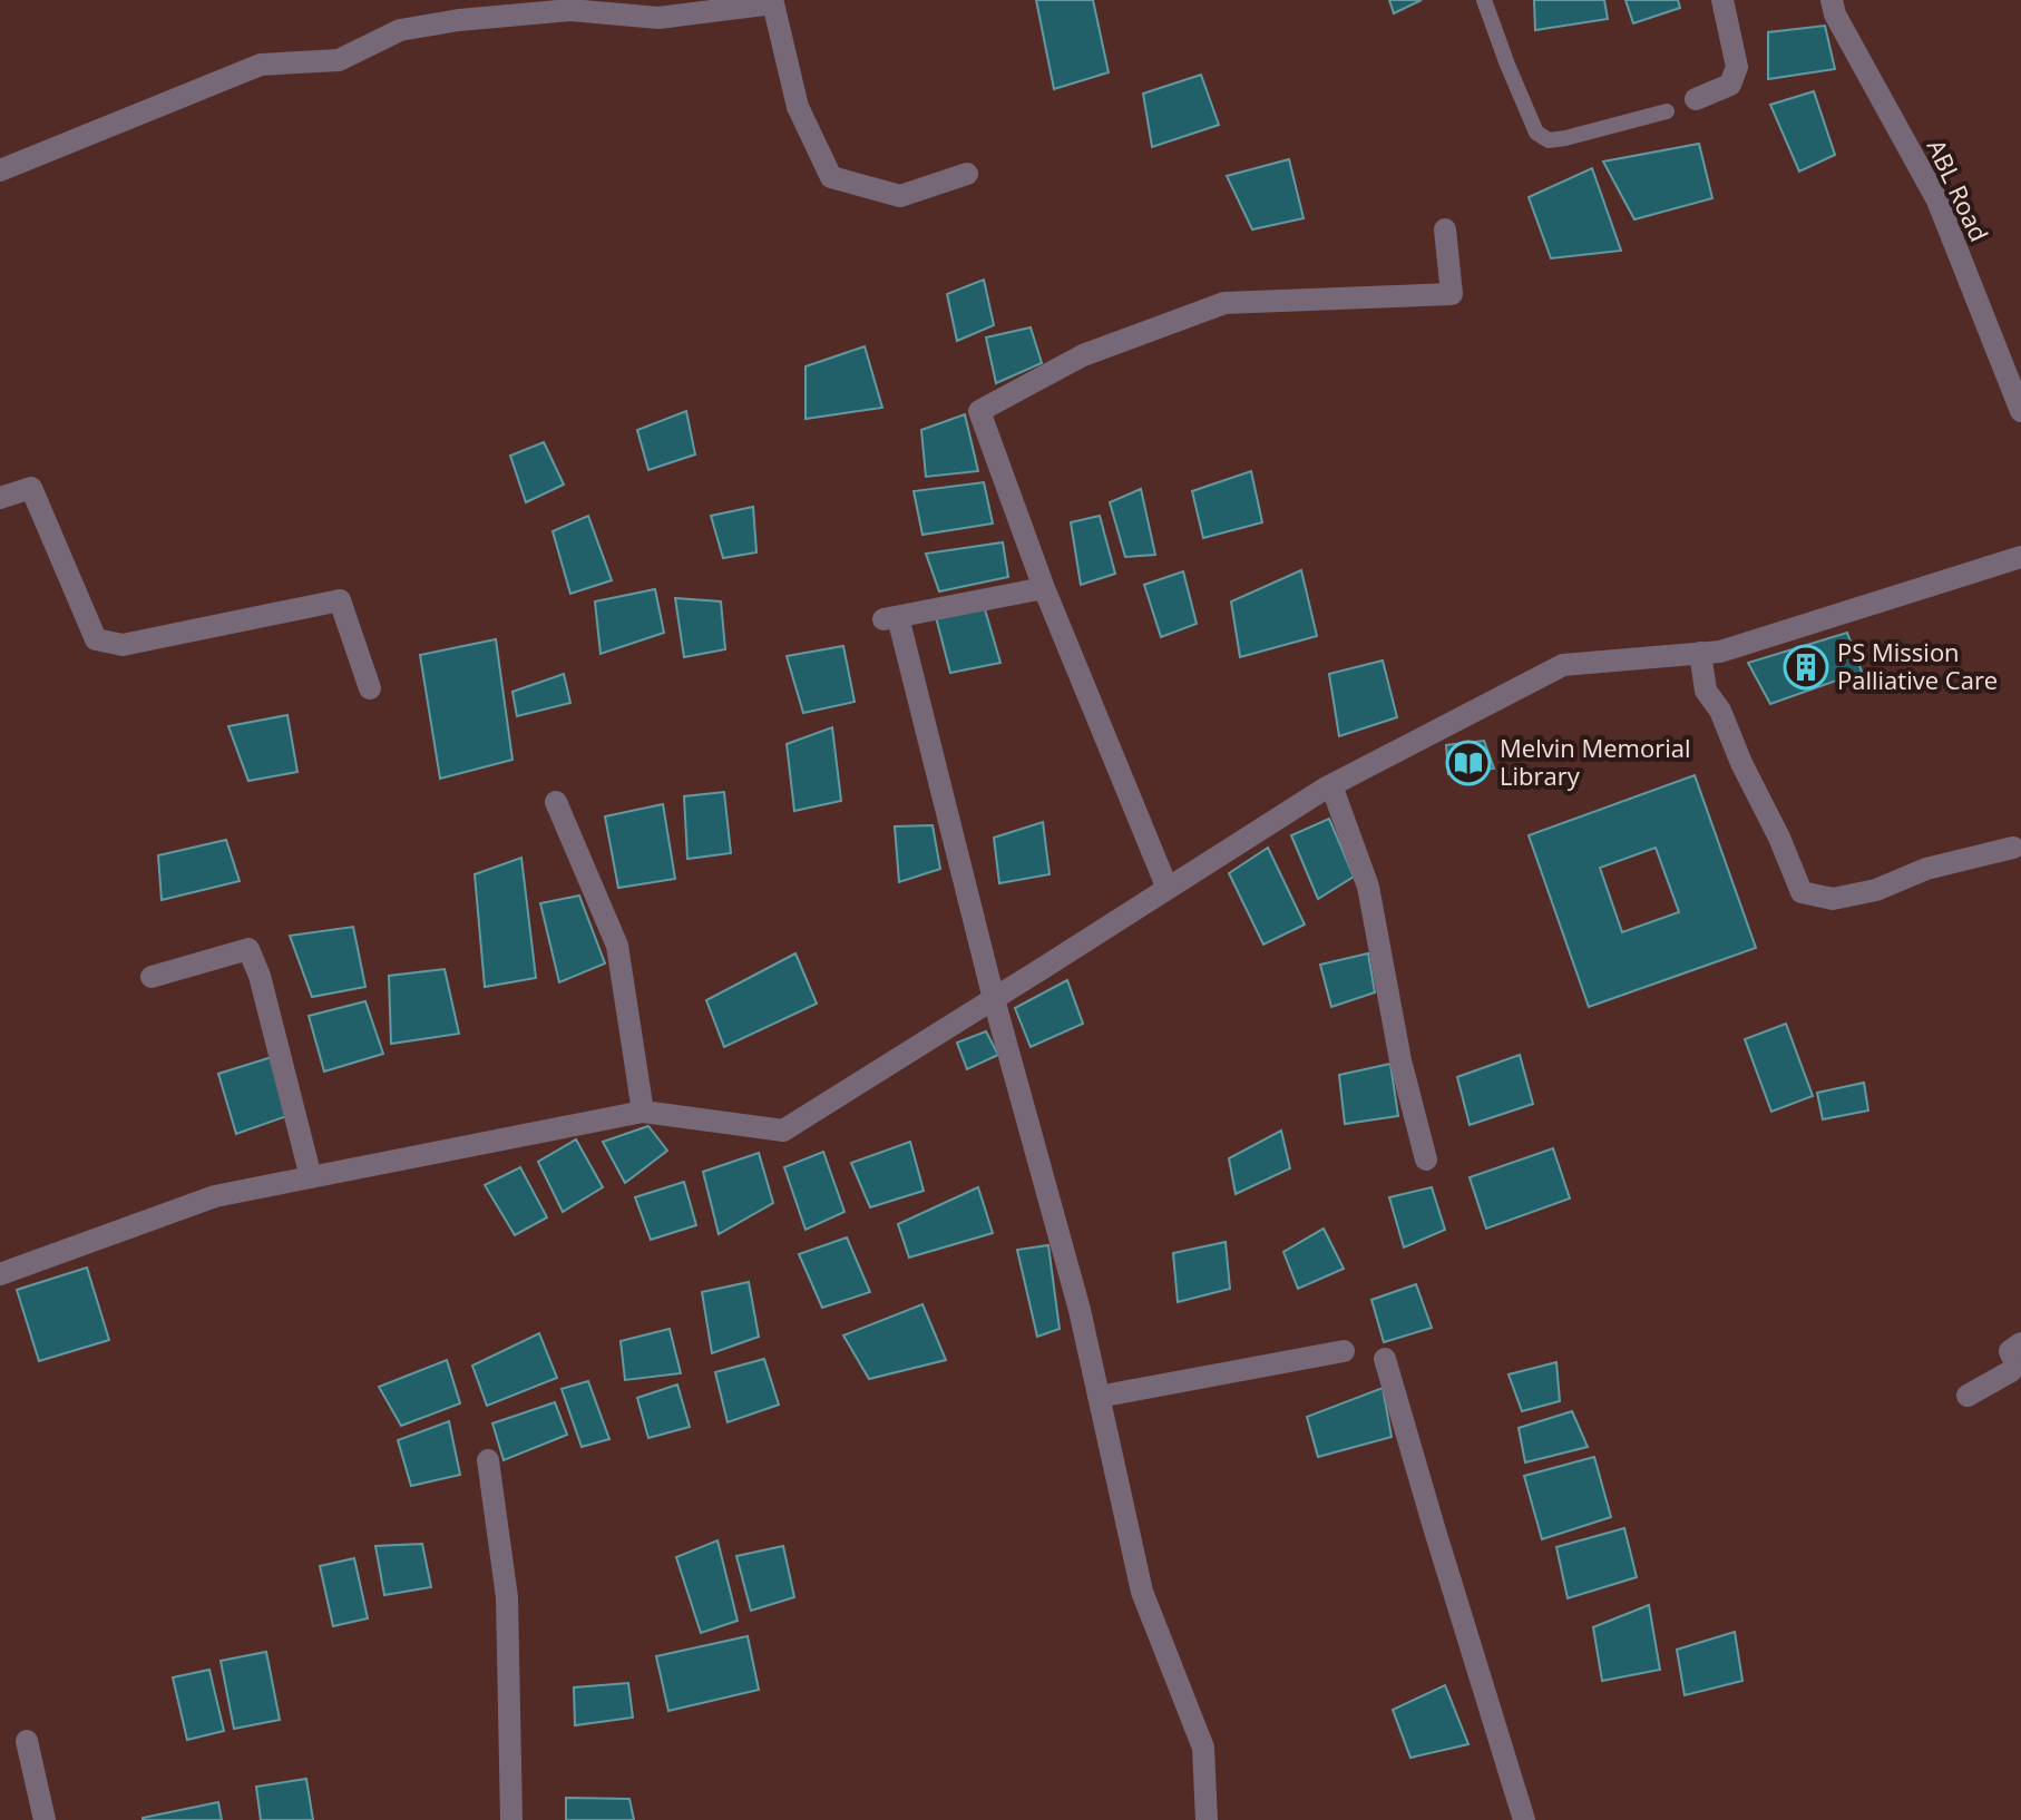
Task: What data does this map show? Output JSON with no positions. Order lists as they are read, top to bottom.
{
  "streets": {
    "street": ["ABL Road"]
  },
  "places": {
    "building": ["PS Mission Palliative Care"],
    "library": ["Melvin Memorial Library"]
  }
}
